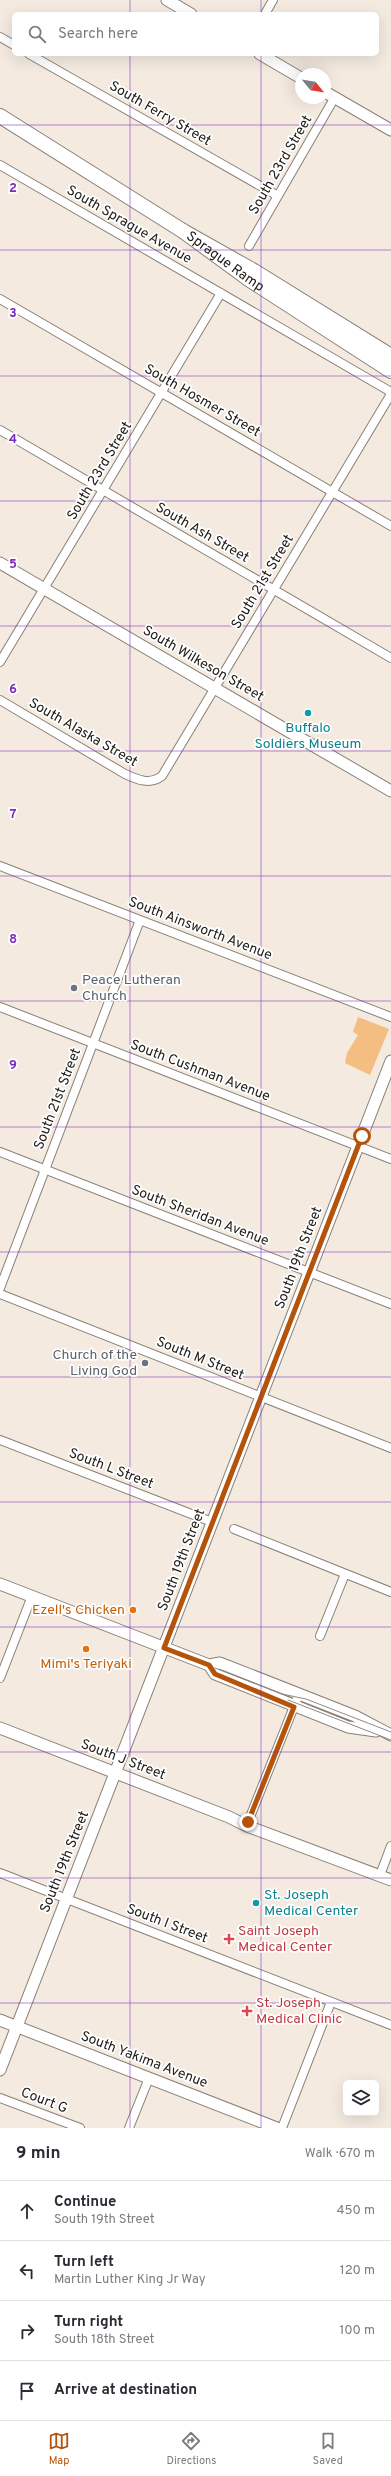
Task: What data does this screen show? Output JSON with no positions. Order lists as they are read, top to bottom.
{
  "streets": {
    "highway": ["Sprague Ramp"],
    "main road": [
      "South Wilkeson Street",
      "South 19th Street",
      "South J Street",
      "South Yakima Avenue"
    ],
    "street": [
      "South Ferry Street",
      "South 23rd Street",
      "South Sprague Avenue",
      "South Hosmer Street",
      "South Ash Street",
      "South 21st Street",
      "South Alaska Street",
      "South Ainsworth Avenue",
      "South Cushman Avenue",
      "South Sheridan Avenue",
      "South M Street",
      "South L Street",
      "South I Street",
      "Court G"
    ]
  },
  "crossings": [
    ["South Ferry Street", "South 23rd Street"],
    ["South 23rd Street", "South Sprague Avenue"],
    ["South 23rd Street", "South Hosmer Street"],
    ["South 23rd Street", "South Ash Street"],
    ["South 23rd Street", "South Wilkeson Street"],
    ["South Sprague Avenue", "South 21st Street"],
    ["South Hosmer Street", "South 21st Street"],
    ["South Ash Street", "South 21st Street"],
    ["South 21st Street", "South Wilkeson Street"],
    ["South 21st Street", "South Alaska Street"],
    ["South 21st Street", "South Ainsworth Avenue"],
    ["South 21st Street", "South Cushman Avenue"],
    ["South 21st Street", "South Sheridan Avenue"],
    ["South Cushman Avenue", "South 19th Street"],
    ["South Sheridan Avenue", "South 19th Street"],
    ["South 19th Street", "South M Street"],
    ["South 19th Street", "South L Street"],
    ["South 19th Street", "South J Street"],
    ["South 19th Street", "South I Street"],
    ["South 19th Street", "South Yakima Avenue"]
  ],
  "places": {
    "other": [
      "Buffalo Soldiers Museum",
      "Peace Lutheran Church",
      "Church of the Living God",
      "Ezell's Chicken",
      "Mimi's Teriyaki",
      "St. Joseph Medical Center"
    ],
    "health": ["Saint Joseph Medical Center", "St. Joseph Medical Clinic"]
  },
  "north": "bottom right",
  "page": {
    "search": "Search here",
    "heading": ["9 min", "Walk · 670 m"],
    "list": [
      ["Continue", "South 19th Street", "450 m"],
      ["Turn left", "Martin Luther King Jr Way", "120 m"],
      ["Turn right", "South 18th Street", "100 m"],
      "Arrive at destination"
    ],
    "nav": ["Map", "Directions", "Saved"]
  },
  "grid": {
    "rows": [
      "2",
      "3",
      "4",
      "5",
      "6",
      "7",
      "8",
      "9"
    ]
  }
}
